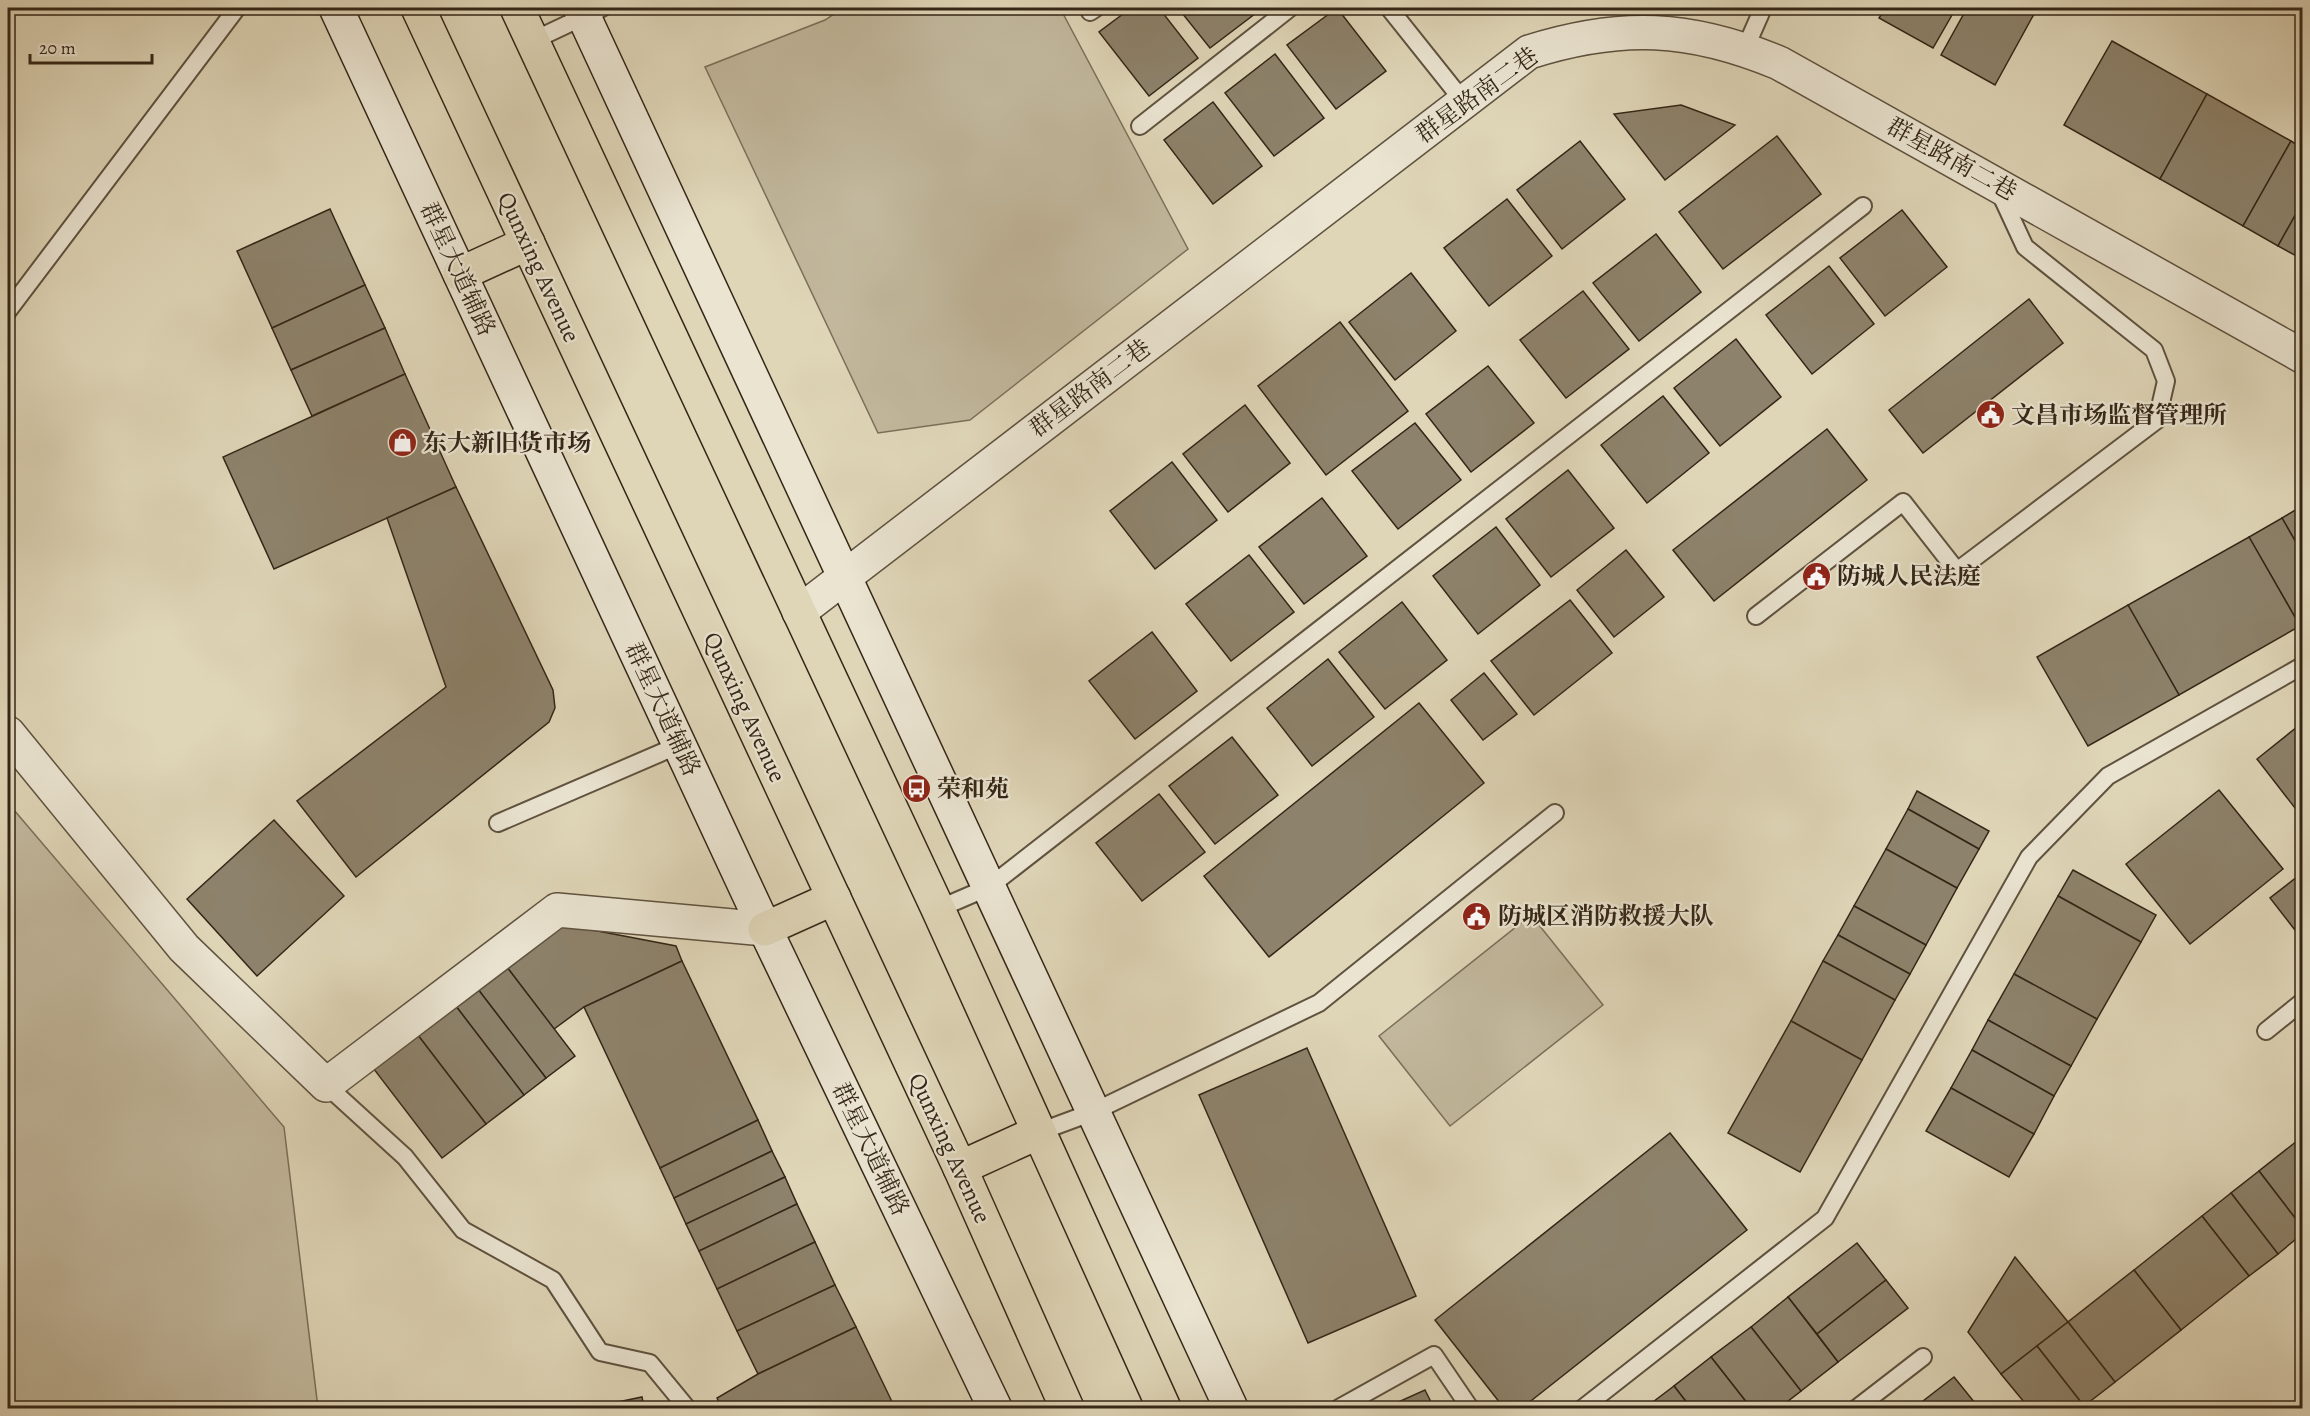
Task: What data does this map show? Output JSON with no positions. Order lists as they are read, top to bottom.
{
  "streets": {
    "highway": ["Qunxing Avenue"],
    "street": ["群星路南二巷", "群星大道辅路"]
  },
  "places": {
    "public building": ["文昌市场监督管理所", "防城人民法庭", "防城区消防救援大队"],
    "shop": ["东大新旧货市场"],
    "bus stop": ["荣和苑"]
  },
  "scale_bar": "20 m"
}
